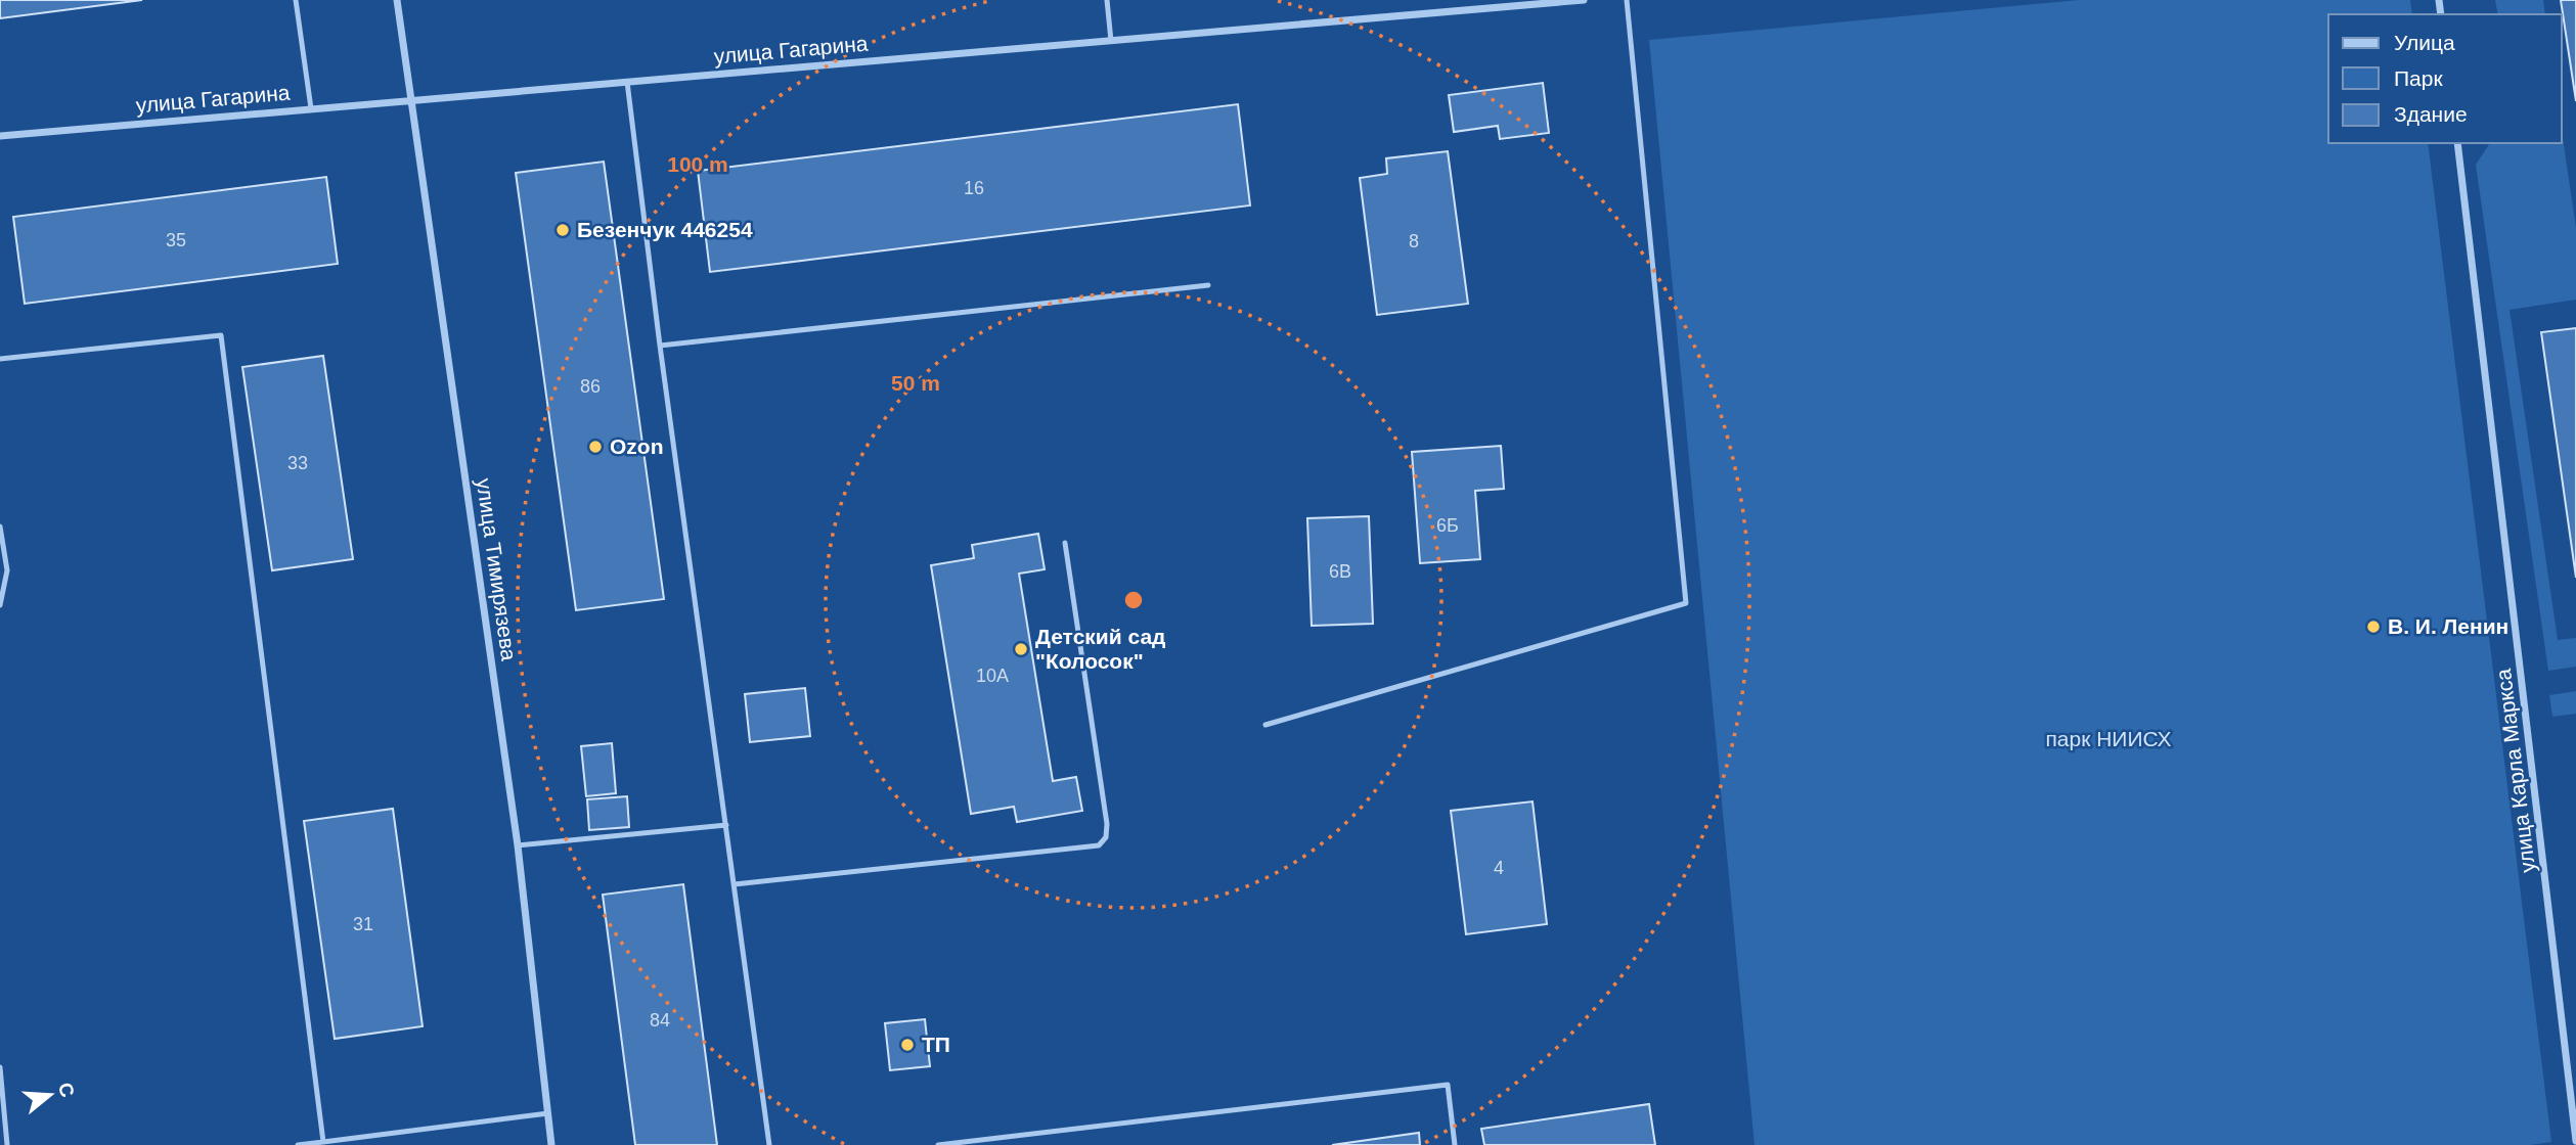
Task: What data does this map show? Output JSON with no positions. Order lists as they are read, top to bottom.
{
  "streets": {
    "street": ["улица Гагарина", "улица Тимирязева", "улица Карла Маркса"]
  },
  "crossings": [
    ["улица Гагарина", "улица Тимирязева"]
  ],
  "parks": ["парк НИИСХ"],
  "places": [
    "Безенчук 446254",
    "Ozon",
    "В. И. Ленин",
    "Детский сад \"Колосок\"",
    "ТП"
  ],
  "house_numbers": [
    "16",
    "35",
    "8",
    "86",
    "33",
    "6Б",
    "6В",
    "10А",
    "4",
    "31",
    "84"
  ],
  "legend": ["Улица", "Парк", "Здание"],
  "north": "right",
  "rings": ["100 m", "50 m"]
}
